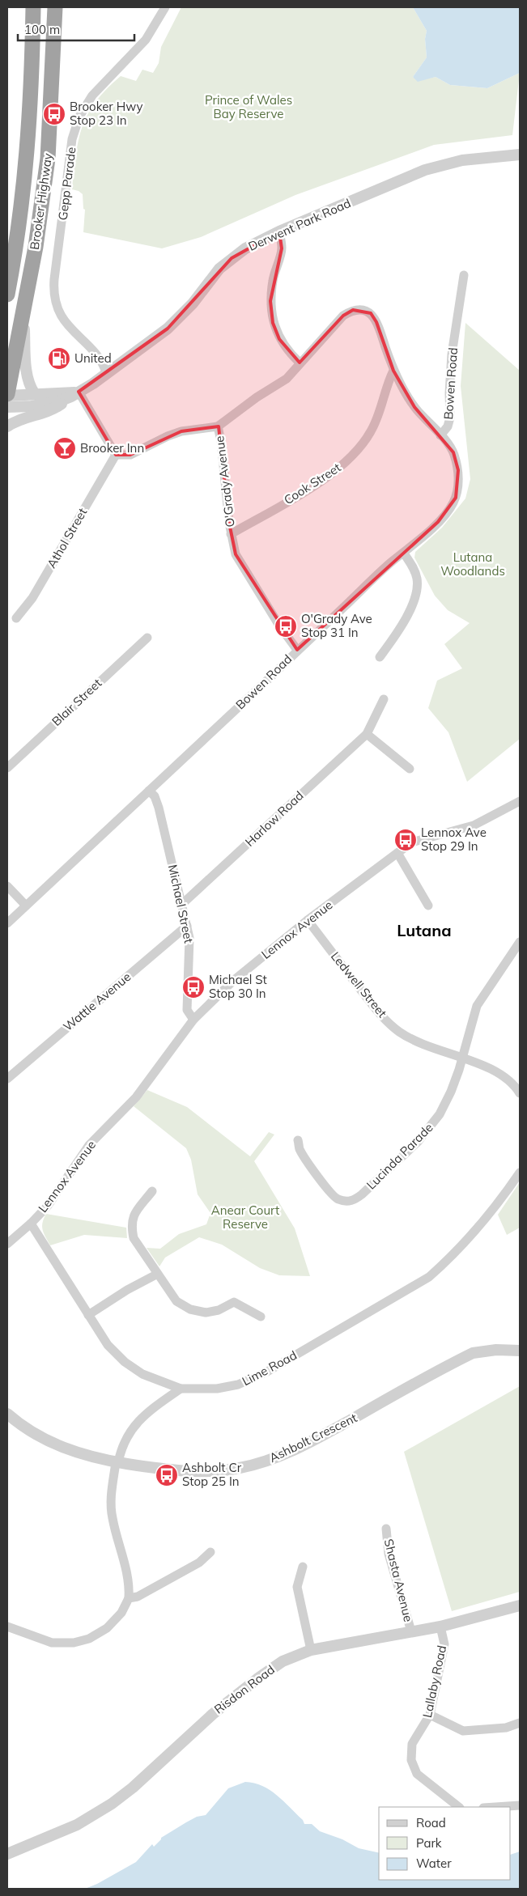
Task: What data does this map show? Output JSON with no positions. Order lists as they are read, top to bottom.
{
  "streets": {
    "highway": ["Brooker Highway"],
    "street": [
      "Gepp Parade",
      "Derwent Park Road",
      "Bowen Road",
      "O'Grady Avenue",
      "Cook Street",
      "Athol Street",
      "Blair Street",
      "Harlow Road",
      "Michael Street",
      "Lennox Avenue",
      "Ledwell Street",
      "Wattle Avenue",
      "Lucinda Parade",
      "Lime Road",
      "Ashbolt Crescent",
      "Shasta Avenue",
      "Lallaby Road",
      "Risdon Road"
    ]
  },
  "crossings": [
    ["Gepp Parade", "Derwent Park Road"],
    ["Brooker Highway", "Derwent Park Road"],
    ["Bowen Road", "O'Grady Avenue"],
    ["Bowen Road", "Michael Street"],
    ["O'Grady Avenue", "Cook Street"],
    ["O'Grady Avenue", "Athol Street"],
    ["Harlow Road", "Michael Street"],
    ["Michael Street", "Lennox Avenue"],
    ["Michael Street", "Wattle Avenue"],
    ["Lennox Avenue", "Ledwell Street"],
    ["Lennox Avenue", "Lime Road"],
    ["Ledwell Street", "Lucinda Parade"],
    ["Shasta Avenue", "Risdon Road"],
    ["Lallaby Road", "Risdon Road"]
  ],
  "districts": ["Lutana"],
  "parks": ["Prince of Wales Bay Reserve", "Lutana Woodlands", "Anear Court Reserve"],
  "places": {
    "bus stop": [
      "Brooker Hwy Stop 23 In",
      "O'Grady Ave Stop 31 In",
      "Lennox Ave Stop 29 In",
      "Michael St Stop 30 In",
      "Ashbolt Cr Stop 25 In"
    ],
    "fuel station": ["United"],
    "bar": ["Brooker Inn"]
  },
  "legend": ["Road", "Park", "Water"],
  "scale_bar": "100 m"
}
